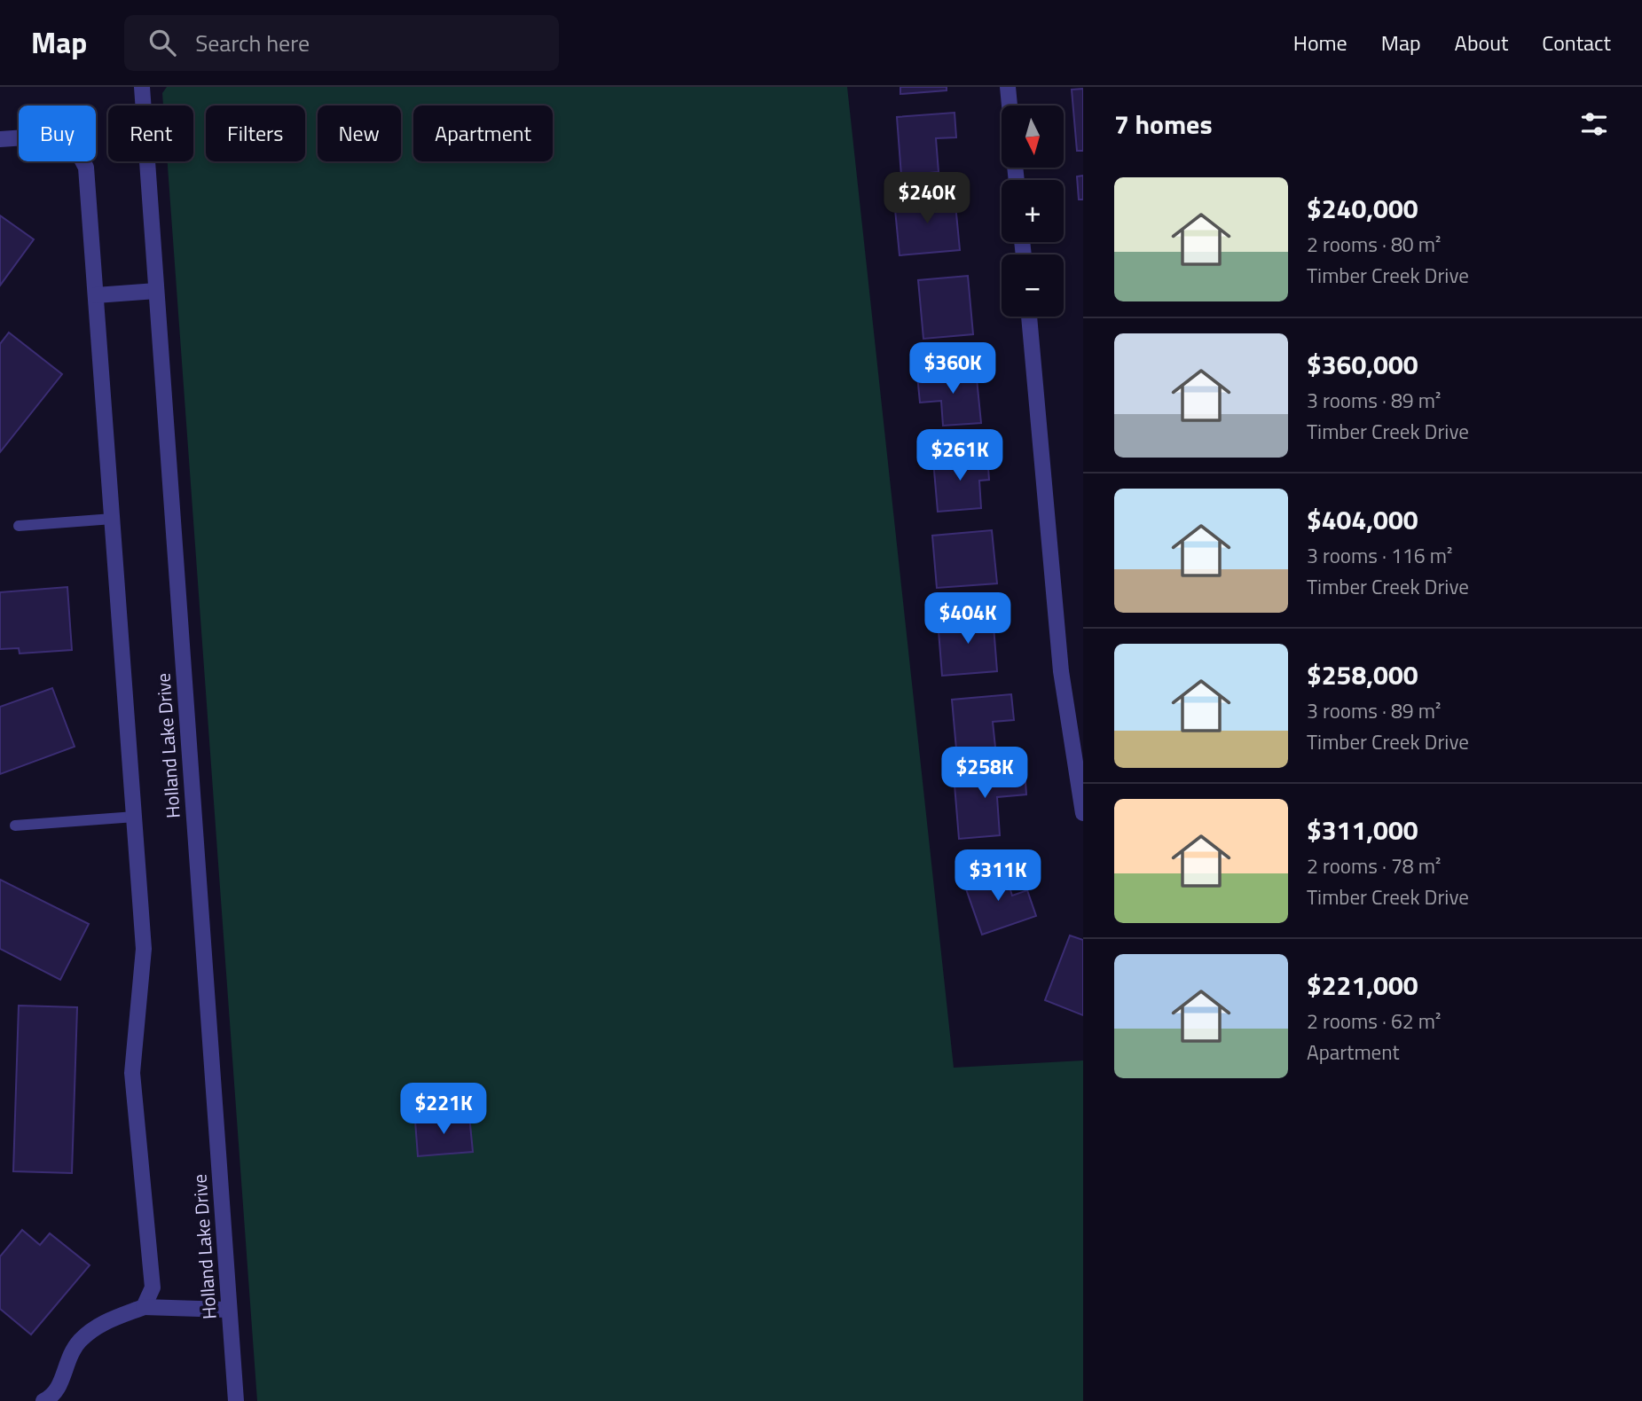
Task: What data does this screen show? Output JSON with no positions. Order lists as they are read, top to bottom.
{
  "streets": {
    "street": ["Holland Lake Drive"]
  },
  "north": "bottom",
  "page": {
    "header": "Map",
    "search": "Search here",
    "nav": [
      "Home",
      "Map",
      "About",
      "Contact"
    ],
    "heading": "7 homes",
    "map_buttons": ["+", "−"],
    "chip": [
      "Buy",
      "Rent",
      "Filters",
      "New",
      "Apartment"
    ],
    "list": [
      {
        "name": "$240,000",
        "note": "2 rooms · 80 m² · Timber Creek Drive"
      },
      {
        "name": "$360,000",
        "note": "3 rooms · 89 m² · Timber Creek Drive"
      },
      {
        "name": "$404,000",
        "note": "3 rooms · 116 m² · Timber Creek Drive"
      },
      {
        "name": "$258,000",
        "note": "3 rooms · 89 m² · Timber Creek Drive"
      },
      {
        "name": "$311,000",
        "note": "2 rooms · 78 m² · Timber Creek Drive"
      },
      {
        "name": "$221,000",
        "note": "2 rooms · 62 m² · Apartment"
      }
    ],
    "price": [
      "$240K",
      "$360K",
      "$261K",
      "$404K",
      "$258K",
      "$311K",
      "$221K"
    ]
  }
}
